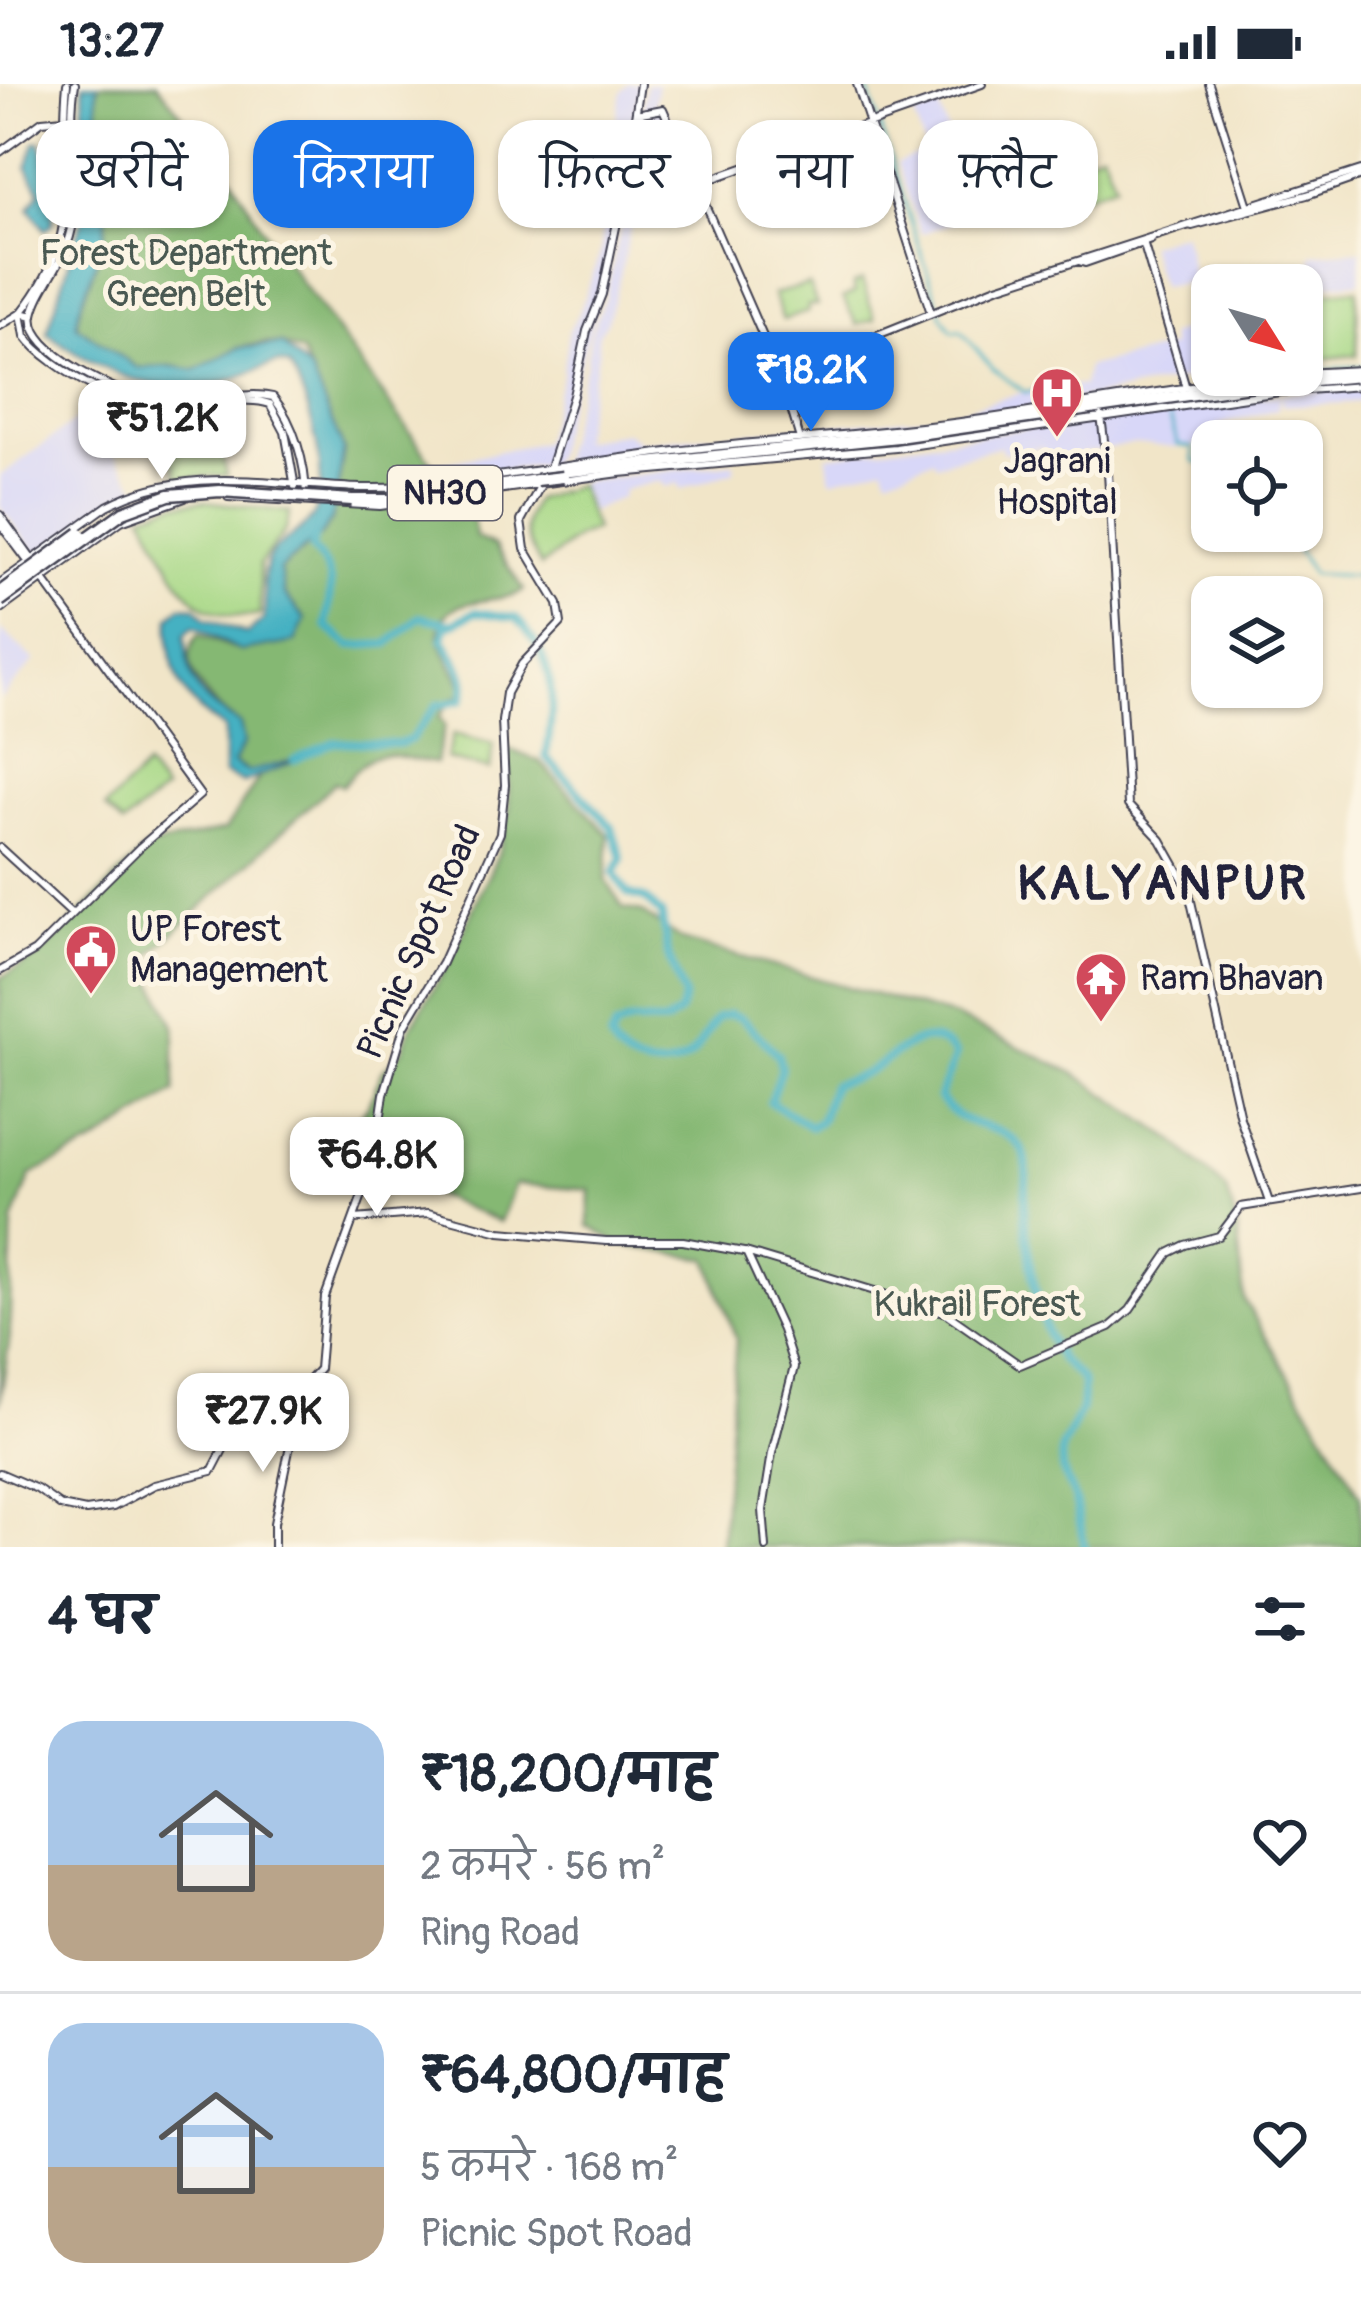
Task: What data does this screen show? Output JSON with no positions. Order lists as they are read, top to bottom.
{
  "streets": {
    "highway": ["NH30"],
    "street": ["Picnic Spot Road"]
  },
  "districts": ["KALYANPUR"],
  "parks": ["Forest Department Green Belt", "Kukrail Forest"],
  "places": {
    "hospital": ["Jagrani Hospital"],
    "public building": ["UP Forest Management"],
    "temple": ["Ram Bhavan"]
  },
  "north": "bottom right",
  "page": {
    "status": "13:27",
    "chip": [
      "खरीदें",
      "किराया",
      "फ़िल्टर",
      "नया",
      "फ़्लैट"
    ],
    "price": [
      "₹18.2K",
      "₹51.2K",
      "₹64.8K",
      "₹27.9K"
    ],
    "heading": "4 घर",
    "list": [
      {
        "name": "₹18,200/माह",
        "note": "2 कमरे · 56 m² · Ring Road"
      },
      {
        "name": "₹64,800/माह",
        "note": "5 कमरे · 168 m² · Picnic Spot Road"
      }
    ]
  }
}
